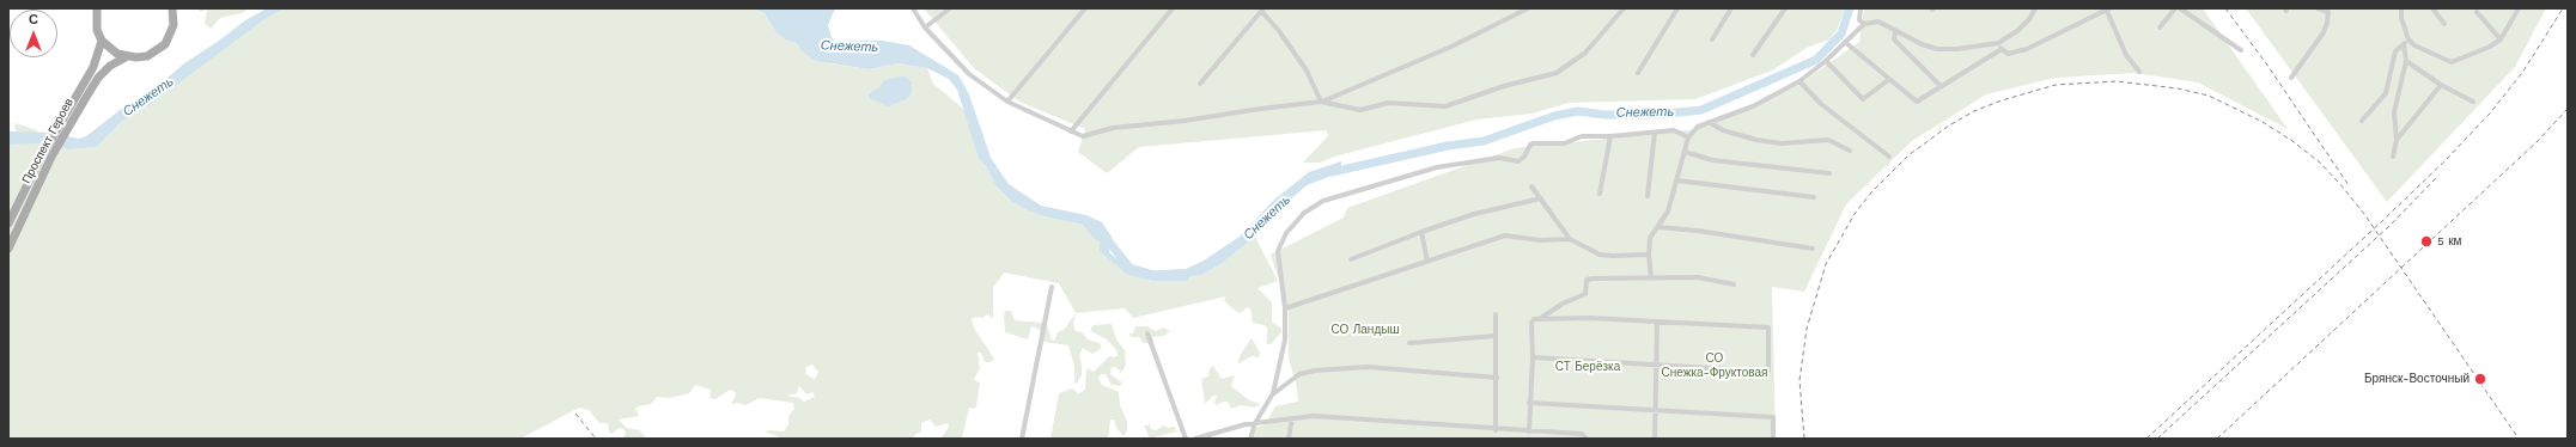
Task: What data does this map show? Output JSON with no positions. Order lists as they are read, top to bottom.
{
  "streets": {
    "main road": ["Проспект Героев"]
  },
  "water": ["Снежеть"],
  "parks": ["СО Ландыш", "СО Снежка-Фруктовая", "СТ Берёзка"],
  "places": ["5 км", "Брянск-Восточный"],
  "north": "top"
}
